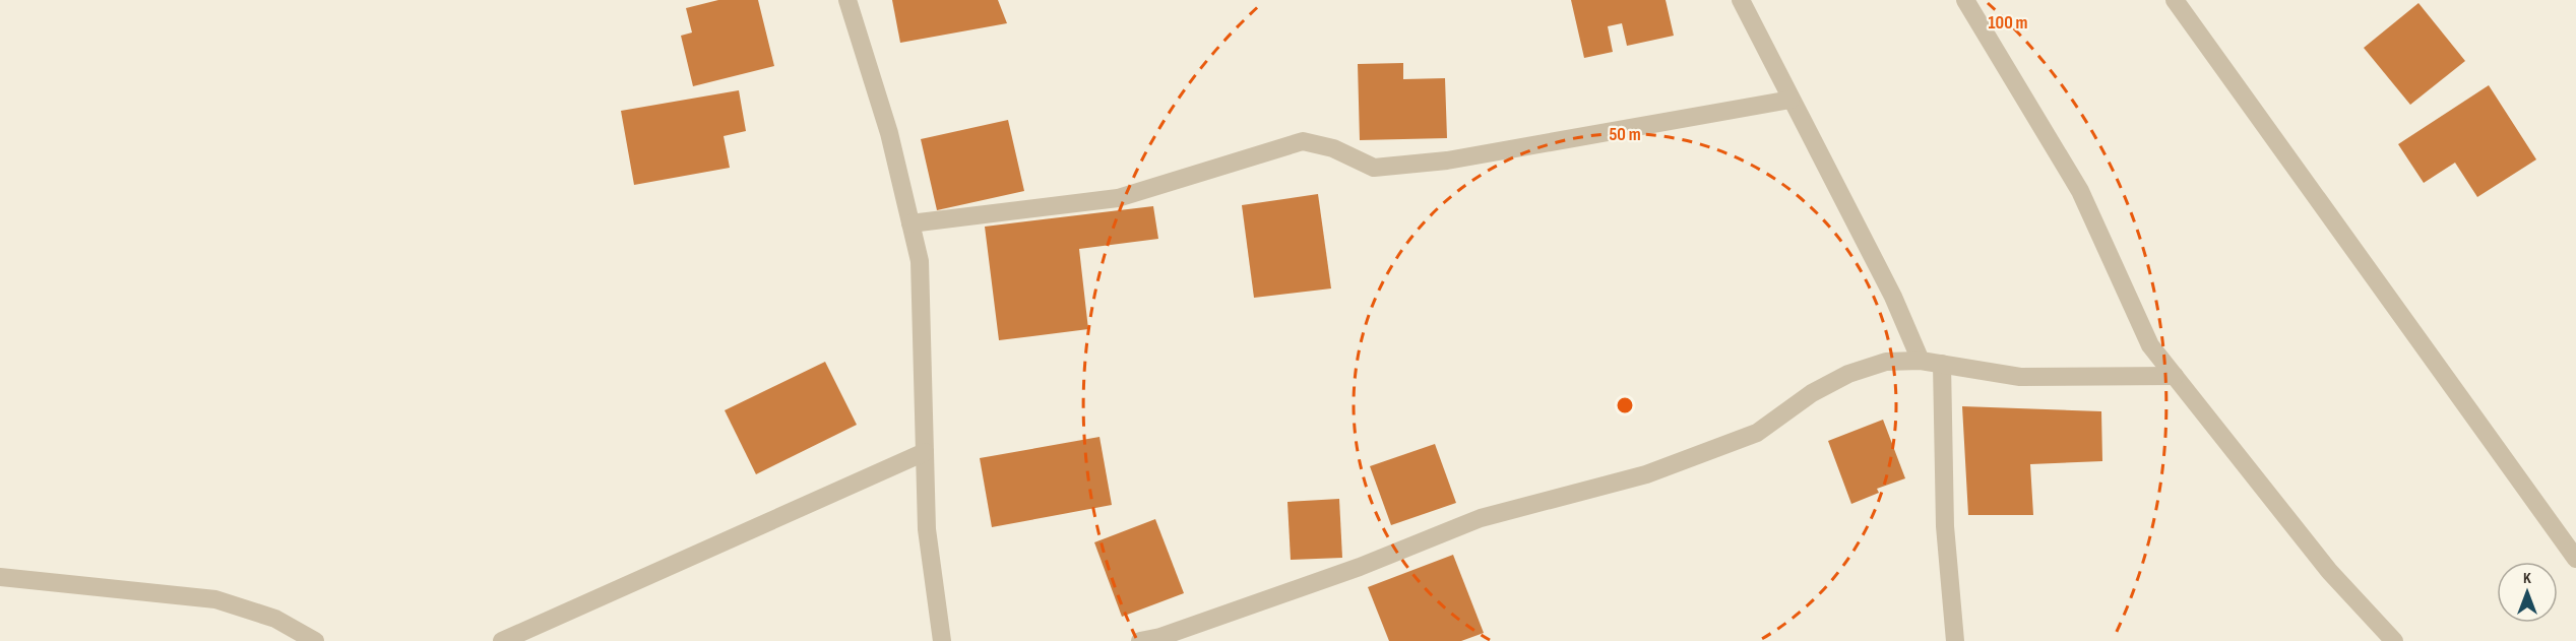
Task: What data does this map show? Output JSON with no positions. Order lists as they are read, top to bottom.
{
  "north": "top",
  "rings": ["100 m", "50 m"]
}
